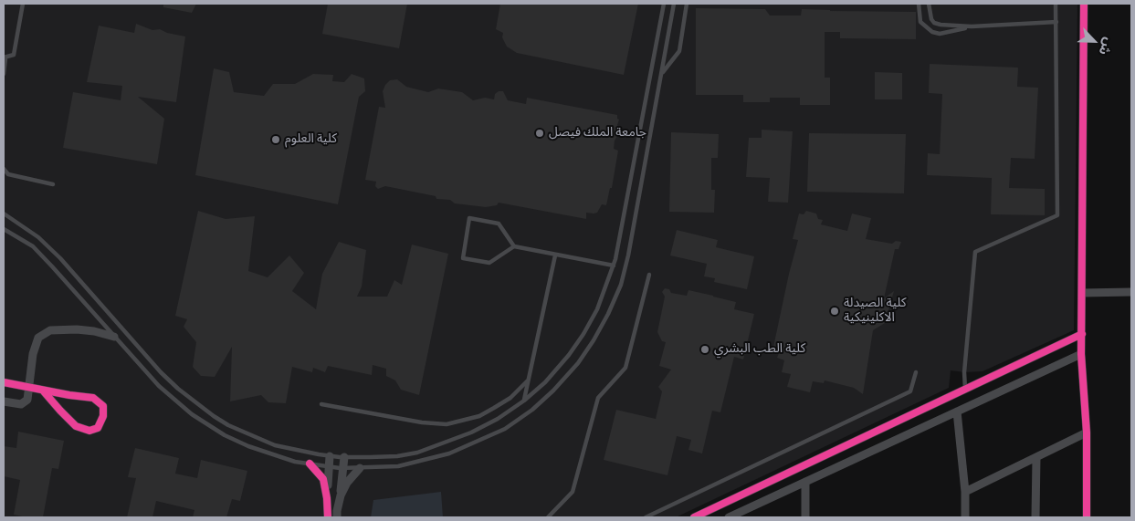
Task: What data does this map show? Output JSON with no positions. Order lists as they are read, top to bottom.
{
  "places": [
    "جامعة الملك فيصل",
    "كلية العلوم",
    "كلية الصيدلة الاكلينيكية",
    "كلية الطب البشري"
  ],
  "north": "bottom right"
}
